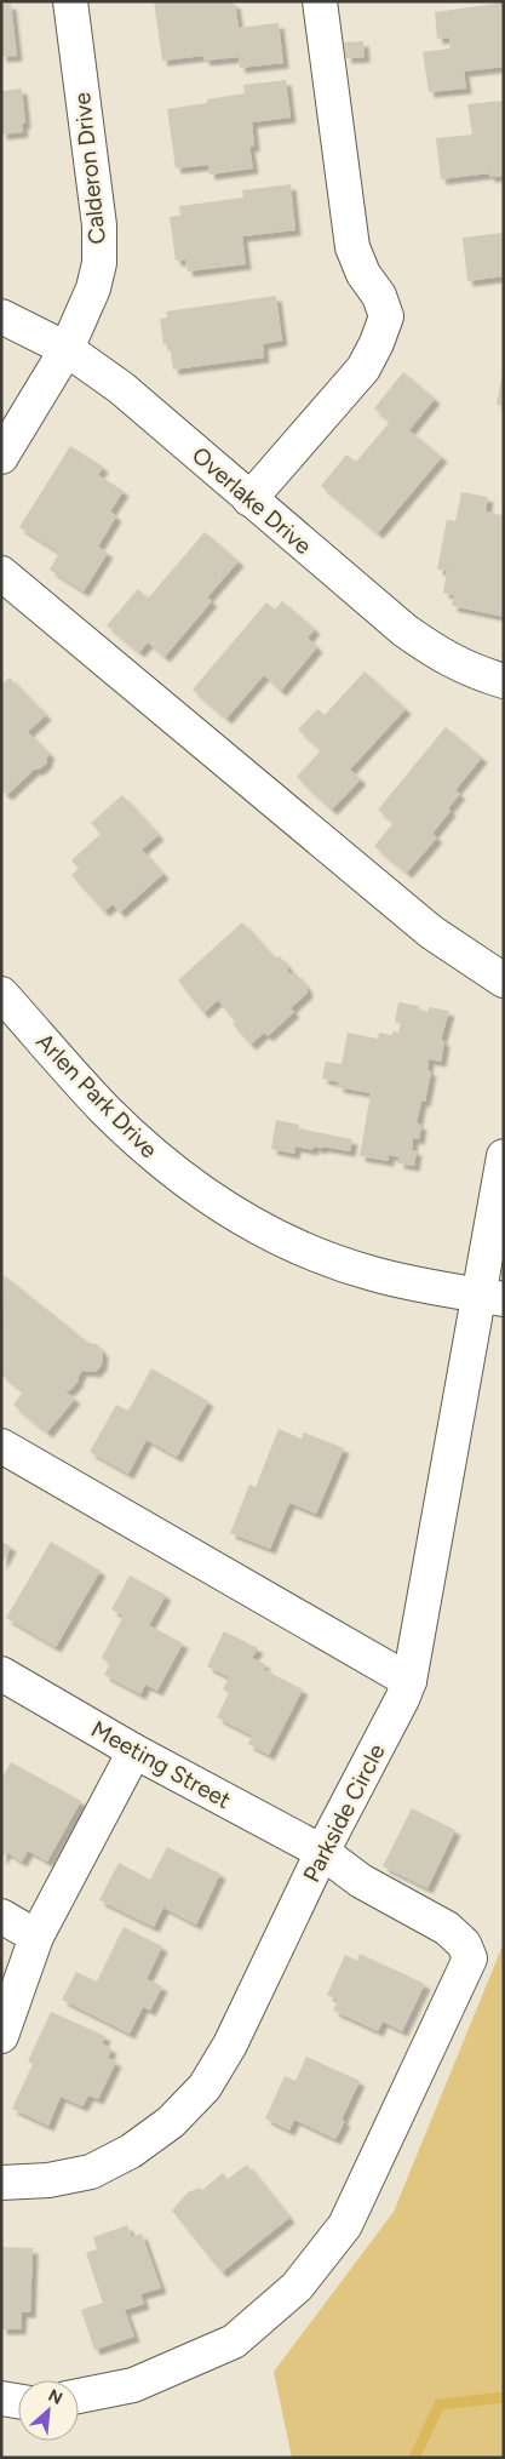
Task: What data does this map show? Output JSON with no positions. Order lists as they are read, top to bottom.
{
  "streets": {
    "street": [
      "Calderon Drive",
      "Overlake Drive",
      "Arlen Park Drive",
      "Meeting Street",
      "Parkside Circle"
    ]
  },
  "crossings": [
    ["Calderon Drive", "Overlake Drive"],
    ["Arlen Park Drive", "Parkside Circle"],
    ["Meeting Street", "Parkside Circle"]
  ],
  "north": "top right"
}
